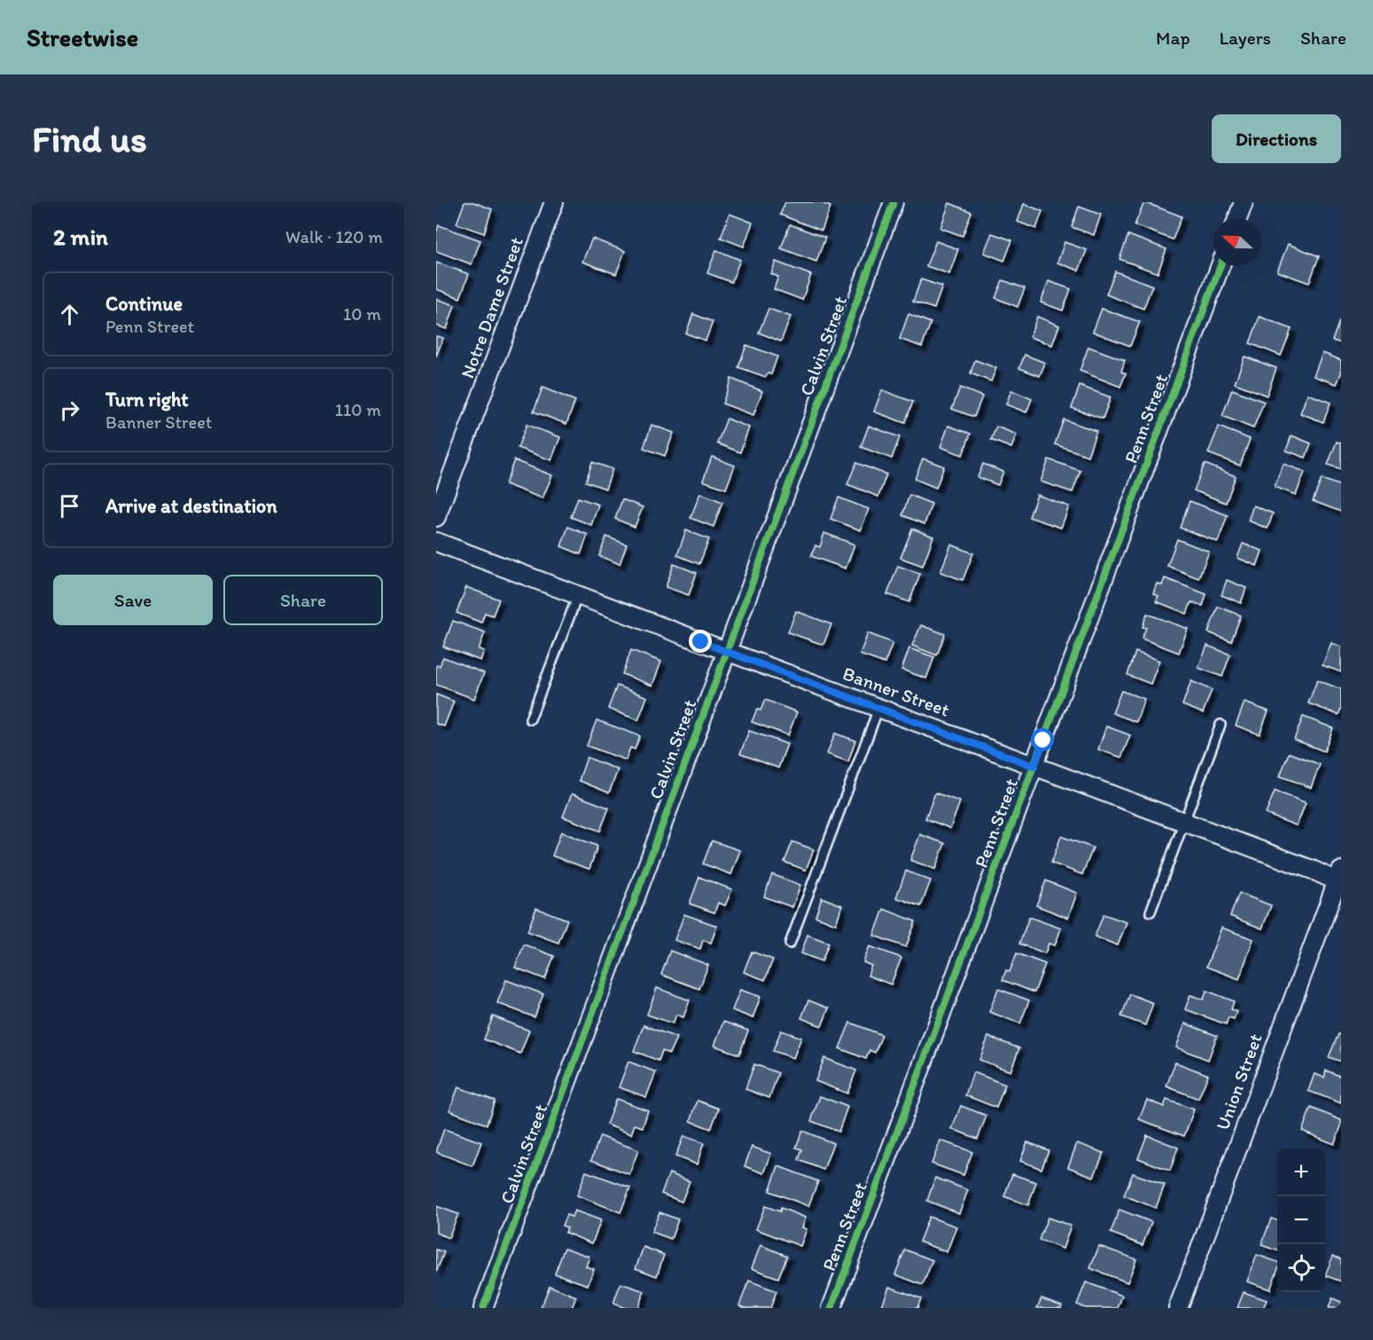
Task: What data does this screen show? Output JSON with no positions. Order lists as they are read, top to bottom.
{
  "streets": {
    "street": [
      "Notre Dame Street",
      "Calvin Street",
      "Penn Street",
      "Banner Street",
      "Union Street"
    ]
  },
  "crossings": [
    ["Calvin Street", "Banner Street"],
    ["Penn Street", "Banner Street"],
    ["Banner Street", "Union Street"]
  ],
  "north": "left",
  "page": {
    "header": "Streetwise",
    "nav": ["Map", "Layers", "Share"],
    "buttons": [
      "Directions",
      ["Save", "Share"]
    ],
    "title": "Find us",
    "heading": ["2 min", "Walk · 120 m"],
    "list": [
      ["Continue", "Penn Street", "10 m"],
      ["Turn right", "Banner Street", "110 m"],
      "Arrive at destination"
    ],
    "map_buttons": ["+", "−"]
  }
}
